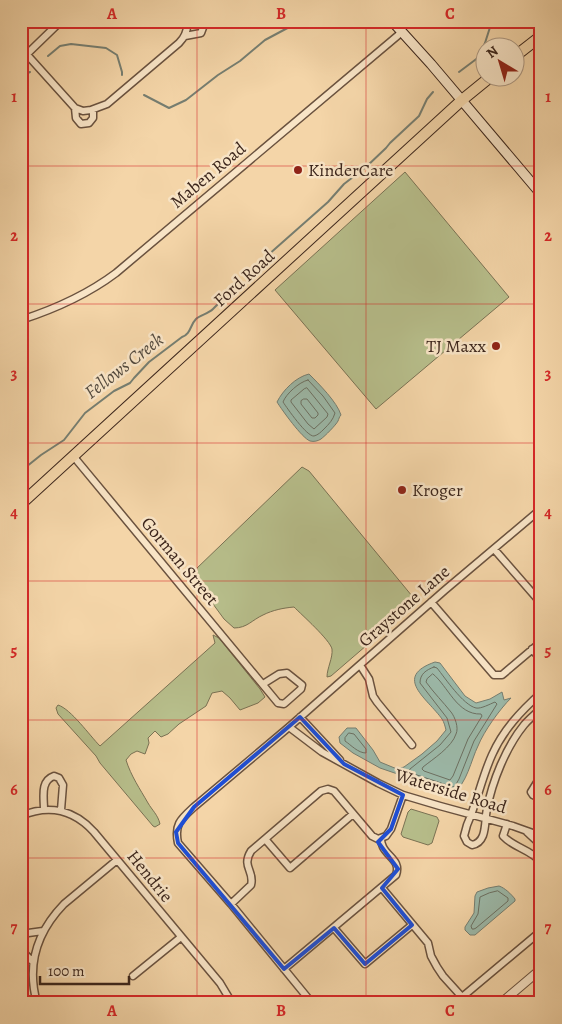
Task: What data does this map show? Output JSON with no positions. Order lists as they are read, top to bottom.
{
  "streets": {
    "main road": ["Ford Road"],
    "street": [
      "Maben Road",
      "Gorman Street",
      "Graystone Lane",
      "Waterside Road",
      "Hendrie"
    ]
  },
  "crossings": [
    ["Ford Road", "Gorman Street"],
    ["Graystone Lane", "Waterside Road"]
  ],
  "water": ["Fellows Creek"],
  "places": ["KinderCare", "TJ Maxx", "Kroger"],
  "scale_bar": "100 m",
  "north": "top left",
  "grid": {
    "columns": ["A", "B", "C"],
    "rows": [
      "1",
      "2",
      "3",
      "4",
      "5",
      "6",
      "7"
    ]
  }
}
